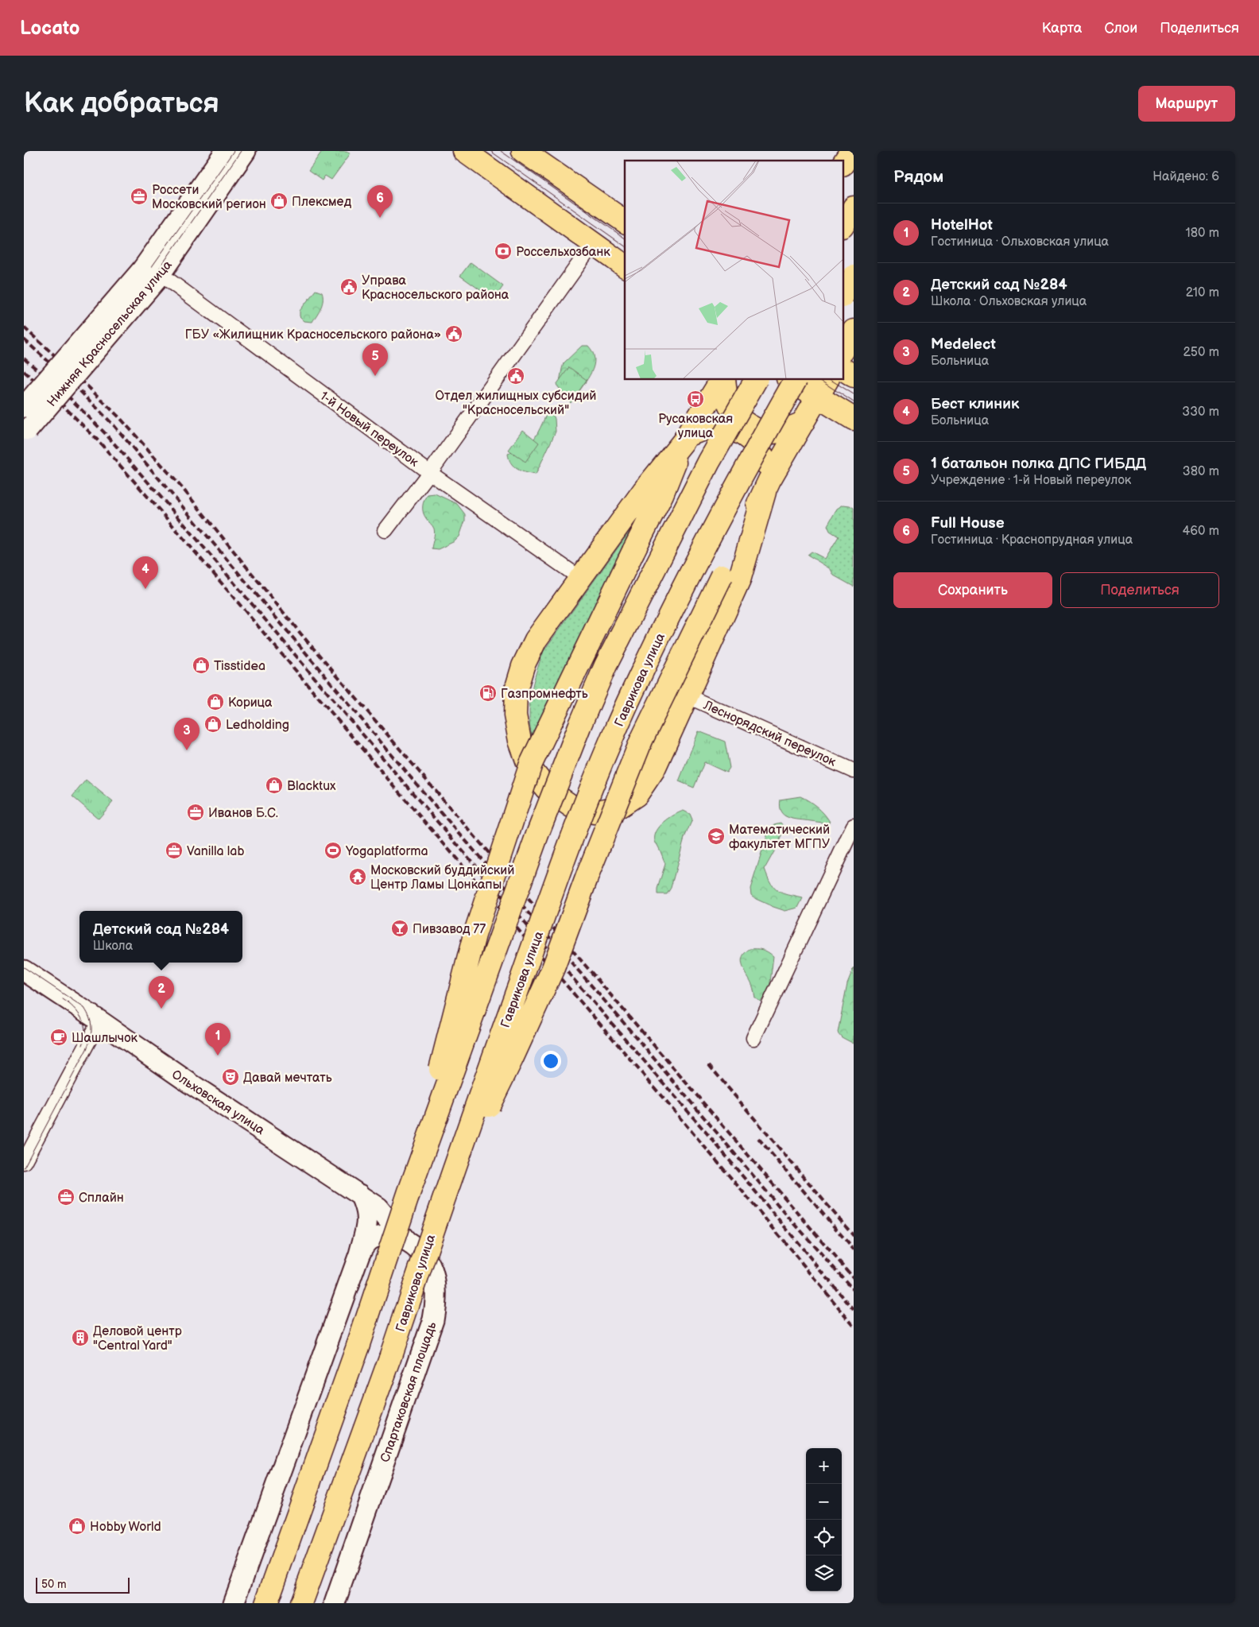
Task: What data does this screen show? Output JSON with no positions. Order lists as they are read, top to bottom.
{
  "streets": {
    "main road": ["Гаврикова улица"],
    "street": [
      "Нижняя Красносельская улица",
      "1-й Новый переулок",
      "Леснорядский переулок",
      "Ольховская улица",
      "Спартаковская площадь"
    ]
  },
  "crossings": [
    ["Нижняя Красносельская улица", "1-й Новый переулок"],
    ["Ольховская улица", "Спартаковская площадь"]
  ],
  "places": {
    "office": [
      "Россети Московский регион",
      "Иванов Б.С.",
      "Vanilla lab",
      "Сплайн"
    ],
    "shop": [
      "Плексмед",
      "Tisstidea",
      "Корица",
      "Ledholding",
      "Blacktux",
      "Hobby World"
    ],
    "bank": ["Россельхозбанк"],
    "public building": ["Управа Красносельского района", "ГБУ «Жилищник Красносельского района»", "Отдел жилищных субсидий \"Красносельский\""],
    "bus stop": ["Русаковская улица"],
    "fuel station": ["Газпромнефть"],
    "school or university": ["Математический факультет МГПУ"],
    "sports": ["Yogaplatforma"],
    "temple": ["Московский буддийский Центр Ламы Цонкапы"],
    "bar": ["Пивзавод 77"],
    "cafe": ["Шашлычок"],
    "theatre": ["Давай мечтать"],
    "building": ["Деловой центр \"Central Yard\""]
  },
  "scale_bar": "50 m",
  "page": {
    "header": "Locato",
    "nav": ["Карта", "Слои", "Поделиться"],
    "buttons": [
      "Маршрут",
      ["Сохранить", "Поделиться"]
    ],
    "title": "Как добраться",
    "heading": ["Рядом", "Найдено: 6"],
    "pins": [
      "6",
      "5",
      "4",
      "3",
      "2",
      "1"
    ],
    "list": [
      {
        "mark": "1",
        "name": "HotelHot",
        "note": "Гостиница · Ольховская улица",
        "value": "180 m"
      },
      {
        "mark": "2",
        "name": "Детский сад №284",
        "note": "Школа · Ольховская улица",
        "value": "210 m"
      },
      {
        "mark": "3",
        "name": "Medelect",
        "note": "Больница",
        "value": "250 m"
      },
      {
        "mark": "4",
        "name": "Бест клиник",
        "note": "Больница",
        "value": "330 m"
      },
      {
        "mark": "5",
        "name": "1 батальон полка ДПС ГИБДД",
        "note": "Учреждение · 1-й Новый переулок",
        "value": "380 m"
      },
      {
        "mark": "6",
        "name": "Full House",
        "note": "Гостиница · Краснопрудная улица",
        "value": "460 m"
      }
    ],
    "popup": ["Детский сад №284", "Школа"],
    "map_buttons": ["+", "−"],
    "scale": "50 m"
  }
}
